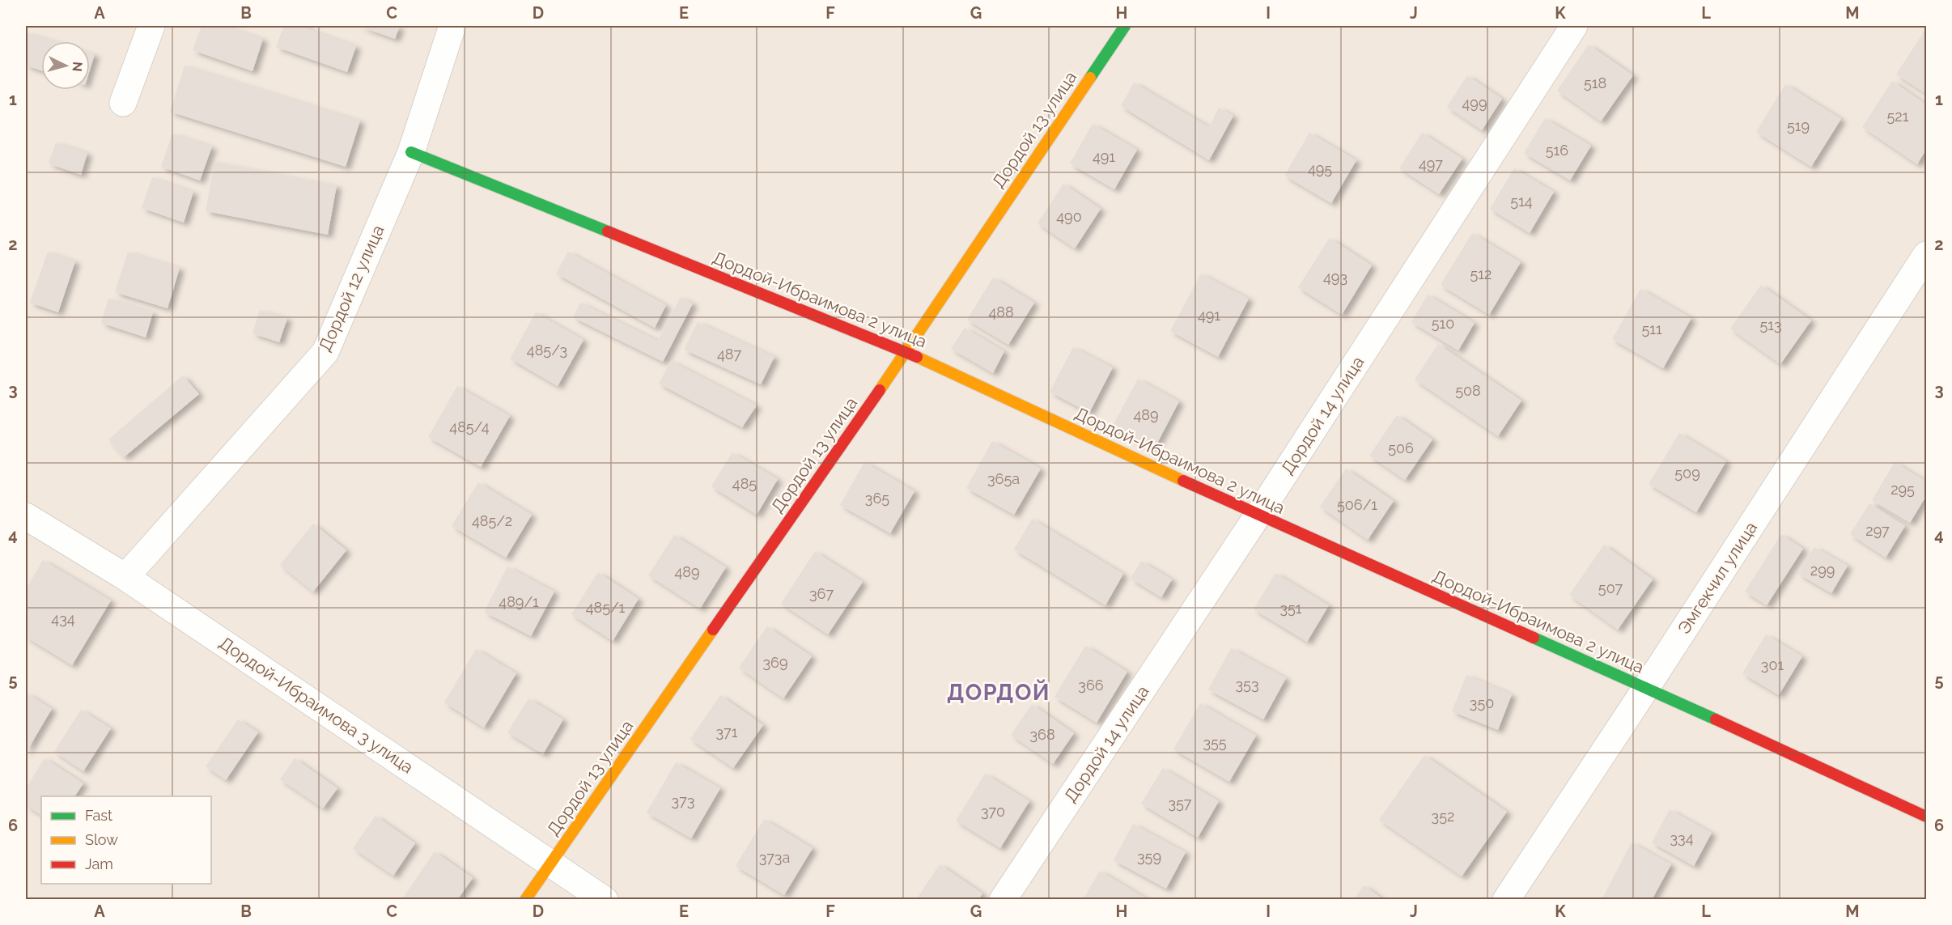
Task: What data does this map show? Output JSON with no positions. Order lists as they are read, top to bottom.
{
  "streets": {
    "street": [
      "Дордой 13 улица",
      "Дордой 12 улица",
      "Дордой-Ибраимова 2 улица",
      "Дордой 14 улица",
      "Эмгекчил улица",
      "Дордой-Ибраимова 3 улица"
    ]
  },
  "crossings": [
    ["Дордой 13 улица", "Дордой-Ибраимова 2 улица"],
    ["Дордой 13 улица", "Дордой-Ибраимова 3 улица"],
    ["Дордой 12 улица", "Дордой-Ибраимова 2 улица"],
    ["Дордой 12 улица", "Дордой-Ибраимова 3 улица"],
    ["Дордой-Ибраимова 2 улица", "Дордой 14 улица"],
    ["Дордой-Ибраимова 2 улица", "Эмгекчил улица"]
  ],
  "districts": ["ДОРДОЙ"],
  "house_numbers": [
    "518",
    "499",
    "521",
    "519",
    "516",
    "491",
    "497",
    "495",
    "514",
    "490",
    "512",
    "493",
    "488",
    "491",
    "510",
    "513",
    "511",
    "485/3",
    "487",
    "508",
    "489",
    "485/4",
    "506",
    "509",
    "365а",
    "485",
    "295",
    "365",
    "506/1",
    "485/2",
    "297",
    "299",
    "489",
    "507",
    "367",
    "489/1",
    "485/1",
    "351",
    "434",
    "369",
    "301",
    "353",
    "366",
    "350",
    "371",
    "368",
    "355",
    "373",
    "357",
    "370",
    "352",
    "334",
    "359",
    "373а"
  ],
  "legend": ["Fast", "Slow", "Jam"],
  "north": "right",
  "grid": {
    "columns": [
      "A",
      "B",
      "C",
      "D",
      "E",
      "F",
      "G",
      "H",
      "I",
      "J",
      "K",
      "L",
      "M"
    ],
    "rows": [
      "1",
      "2",
      "3",
      "4",
      "5",
      "6"
    ]
  }
}
